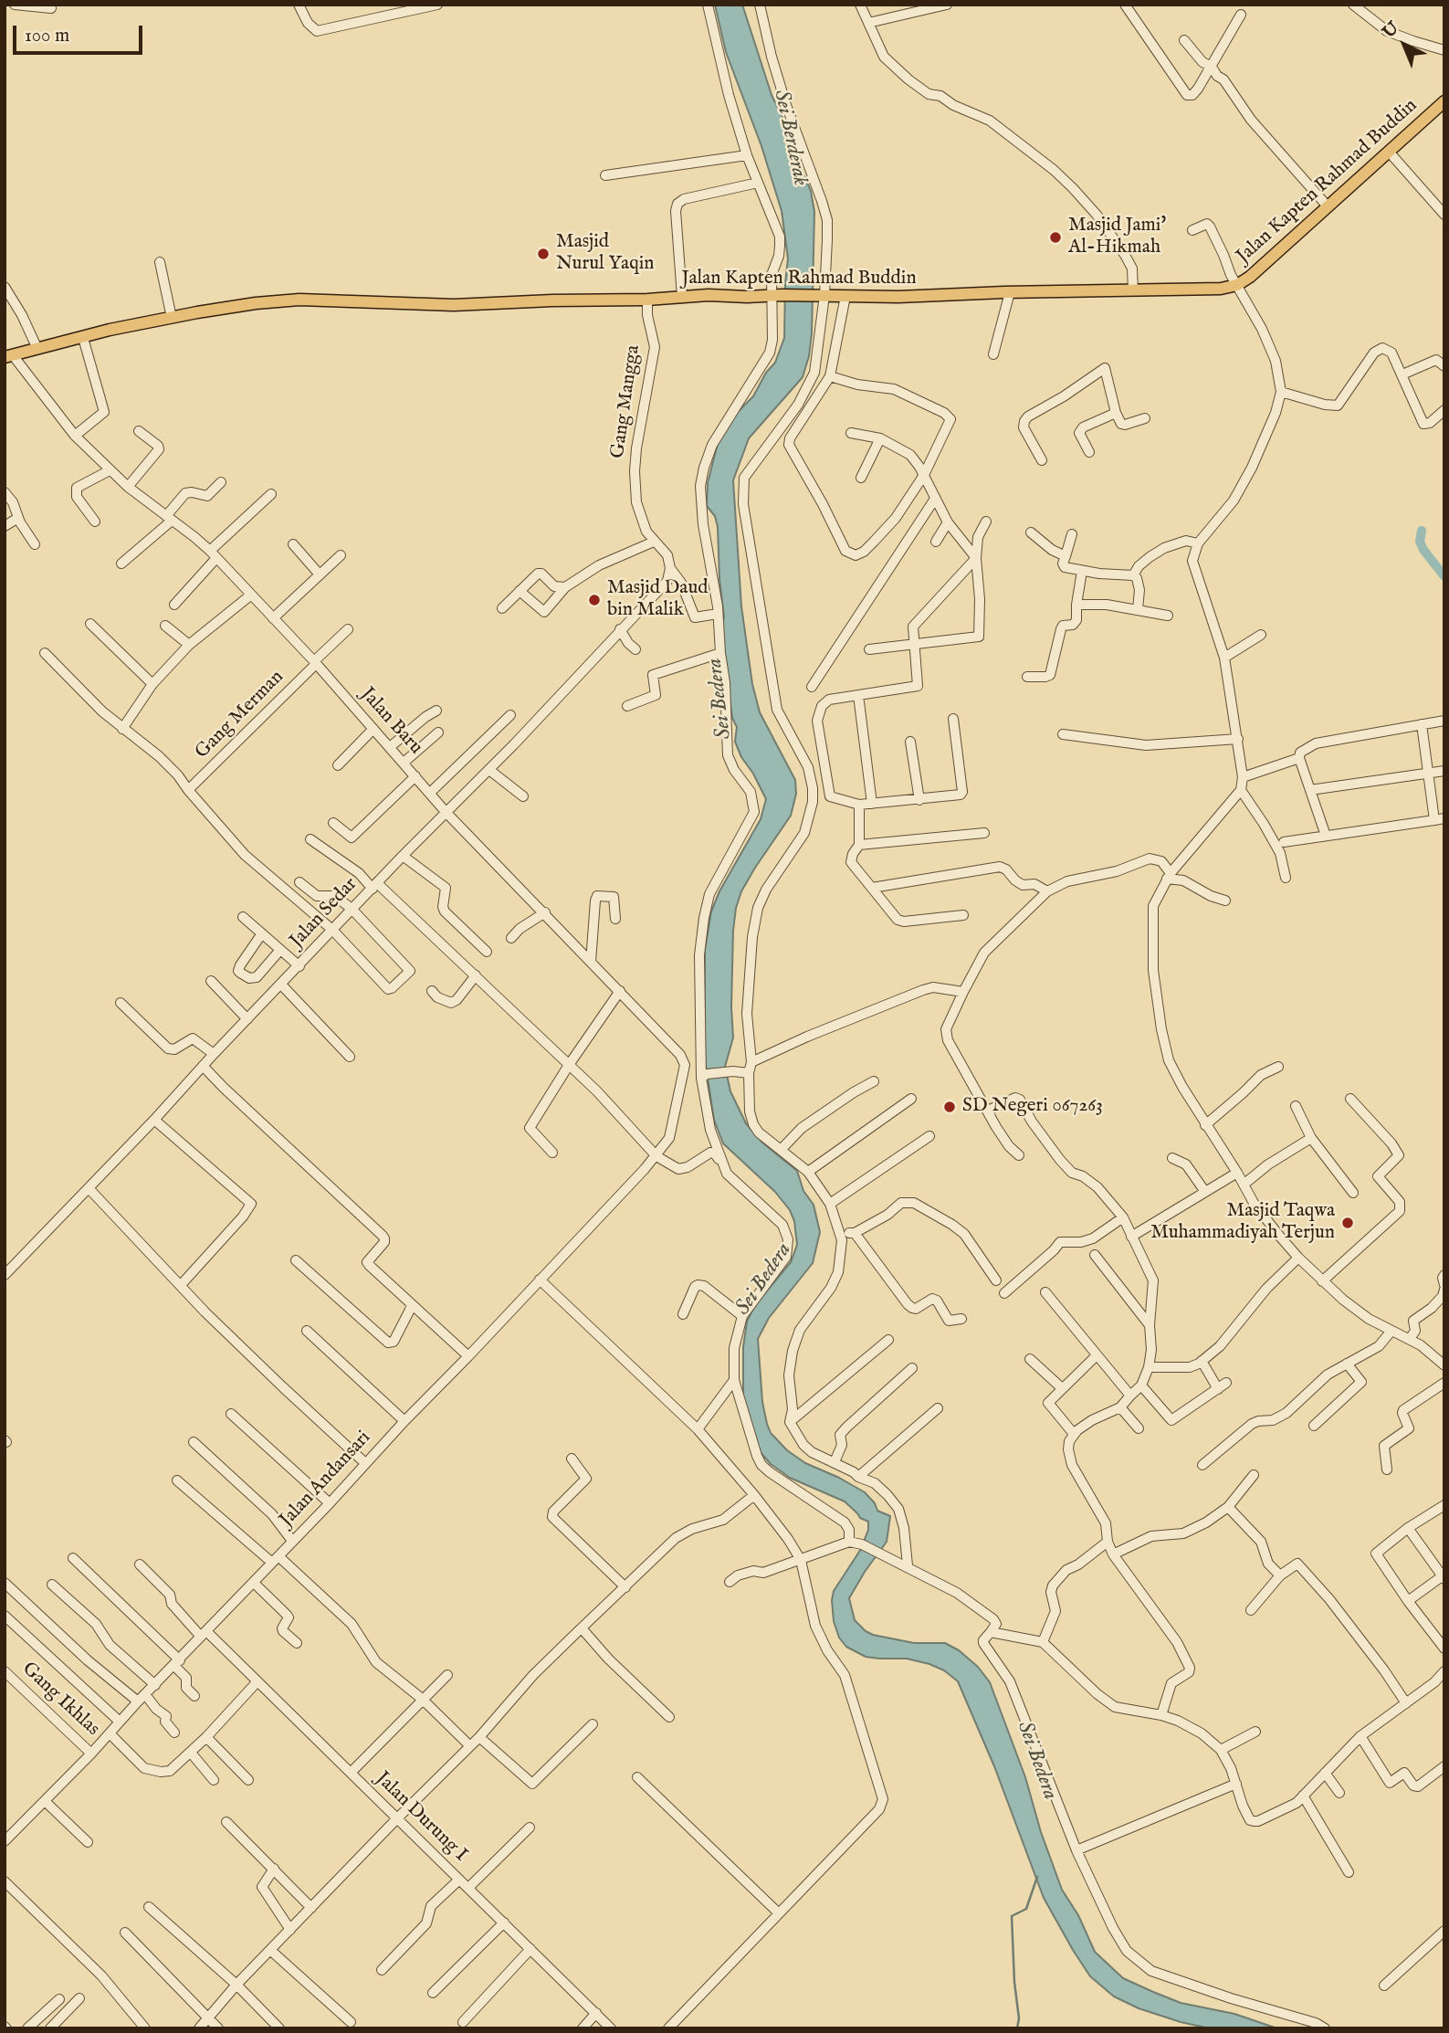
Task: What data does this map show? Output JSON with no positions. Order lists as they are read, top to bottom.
{
  "streets": {
    "main road": ["Jalan Kapten Rahmad Buddin"],
    "street": [
      "Gang Mangga",
      "Gang Merman",
      "Jalan Baru",
      "Jalan Sedar",
      "Jalan Andansari",
      "Gang Ikhlas",
      "Jalan Durung I"
    ]
  },
  "crossings": [
    ["Jalan Kapten Rahmad Buddin", "Gang Mangga"],
    ["Jalan Kapten Rahmad Buddin", "Jalan Baru"],
    ["Gang Mangga", "Jalan Sedar"],
    ["Gang Merman", "Jalan Baru"],
    ["Jalan Baru", "Jalan Sedar"],
    ["Jalan Baru", "Jalan Andansari"],
    ["Jalan Andansari", "Gang Ikhlas"],
    ["Jalan Andansari", "Jalan Durung I"]
  ],
  "water": ["Sei Berderak", "Sei Bedera"],
  "places": [
    "Masjid Jami' Al-Hikmah",
    "Masjid Nurul Yaqin",
    "Masjid Daud bin Malik",
    "SD Negeri 067263",
    "Masjid Taqwa Muhammadiyah Terjun"
  ],
  "scale_bar": "100 m",
  "north": "top left"
}
